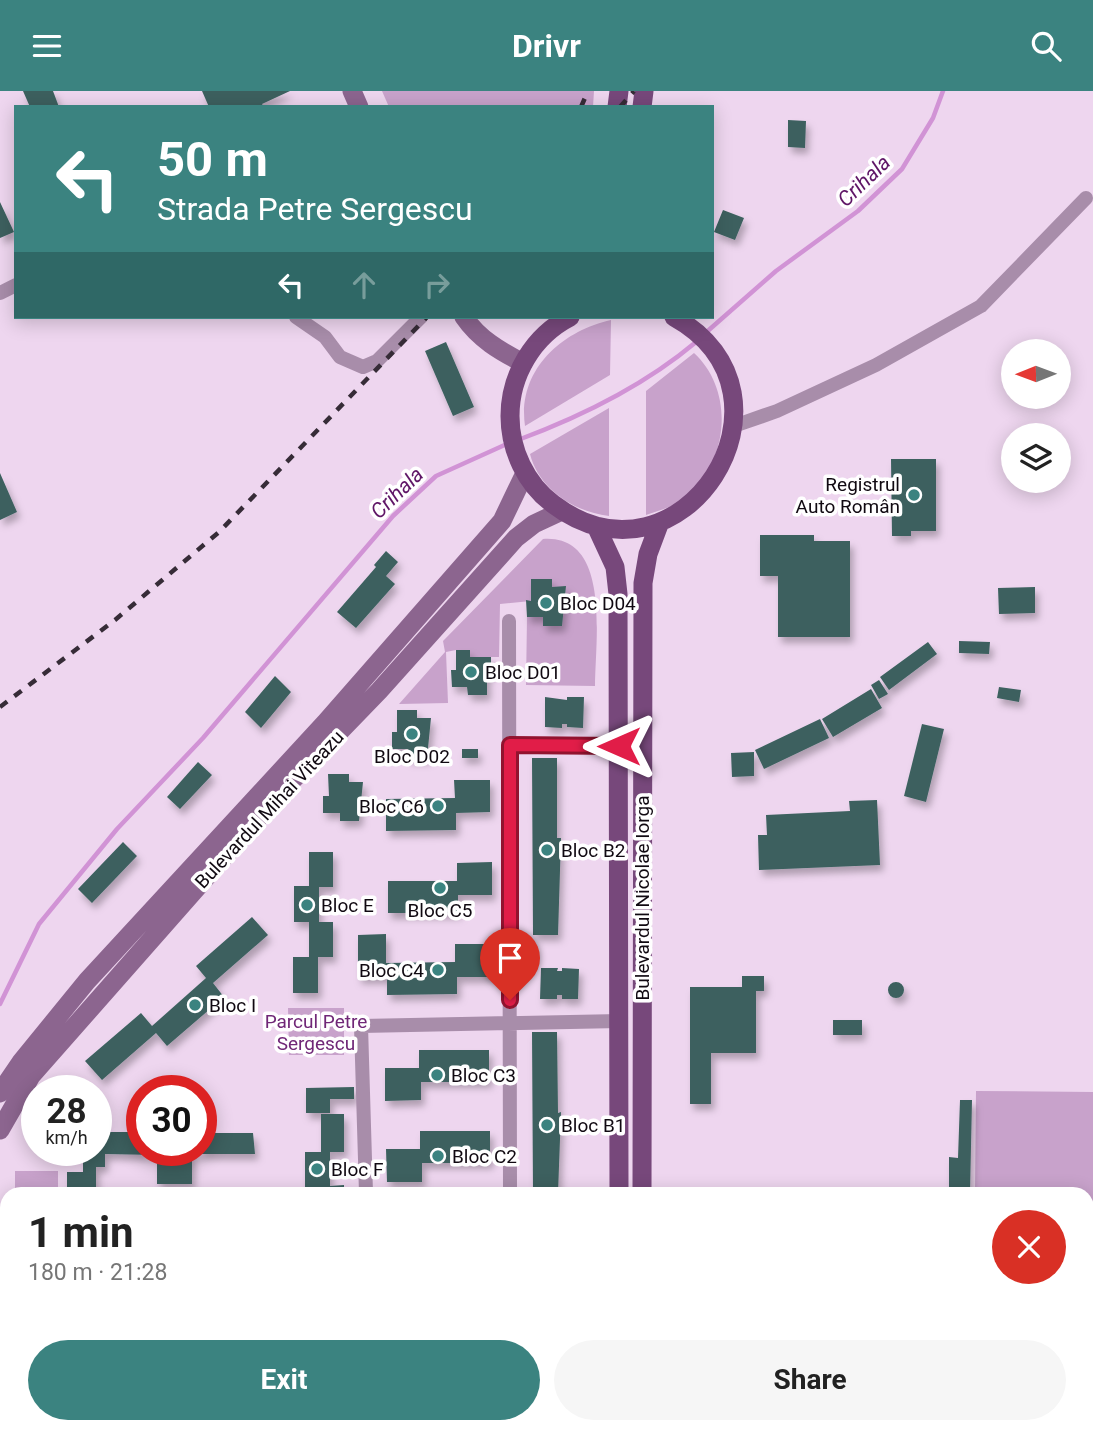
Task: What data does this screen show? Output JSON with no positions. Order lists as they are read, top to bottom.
{
  "streets": {
    "main road": ["Bulevardul Mihai Viteazu", "Bulevardul Nicolae Iorga"]
  },
  "water": ["Crihala"],
  "parks": ["Parcul Petre Sergescu"],
  "places": [
    "Registrul Auto Român",
    "Bloc D04",
    "Bloc D01",
    "Bloc D02",
    "Bloc C6",
    "Bloc B2",
    "Bloc C5",
    "Bloc E",
    "Bloc C4",
    "Bloc I",
    "Bloc C3",
    "Bloc B1",
    "Bloc C2",
    "Bloc F"
  ],
  "north": "left",
  "page": {
    "header": "Drivr",
    "turn": ["50 m", "Strada Petre Sergescu"],
    "speed": "28 km/h",
    "limit": "30",
    "heading": ["1 min", "180 m · 21:28"],
    "buttons": ["Exit", "Share"]
  }
}
